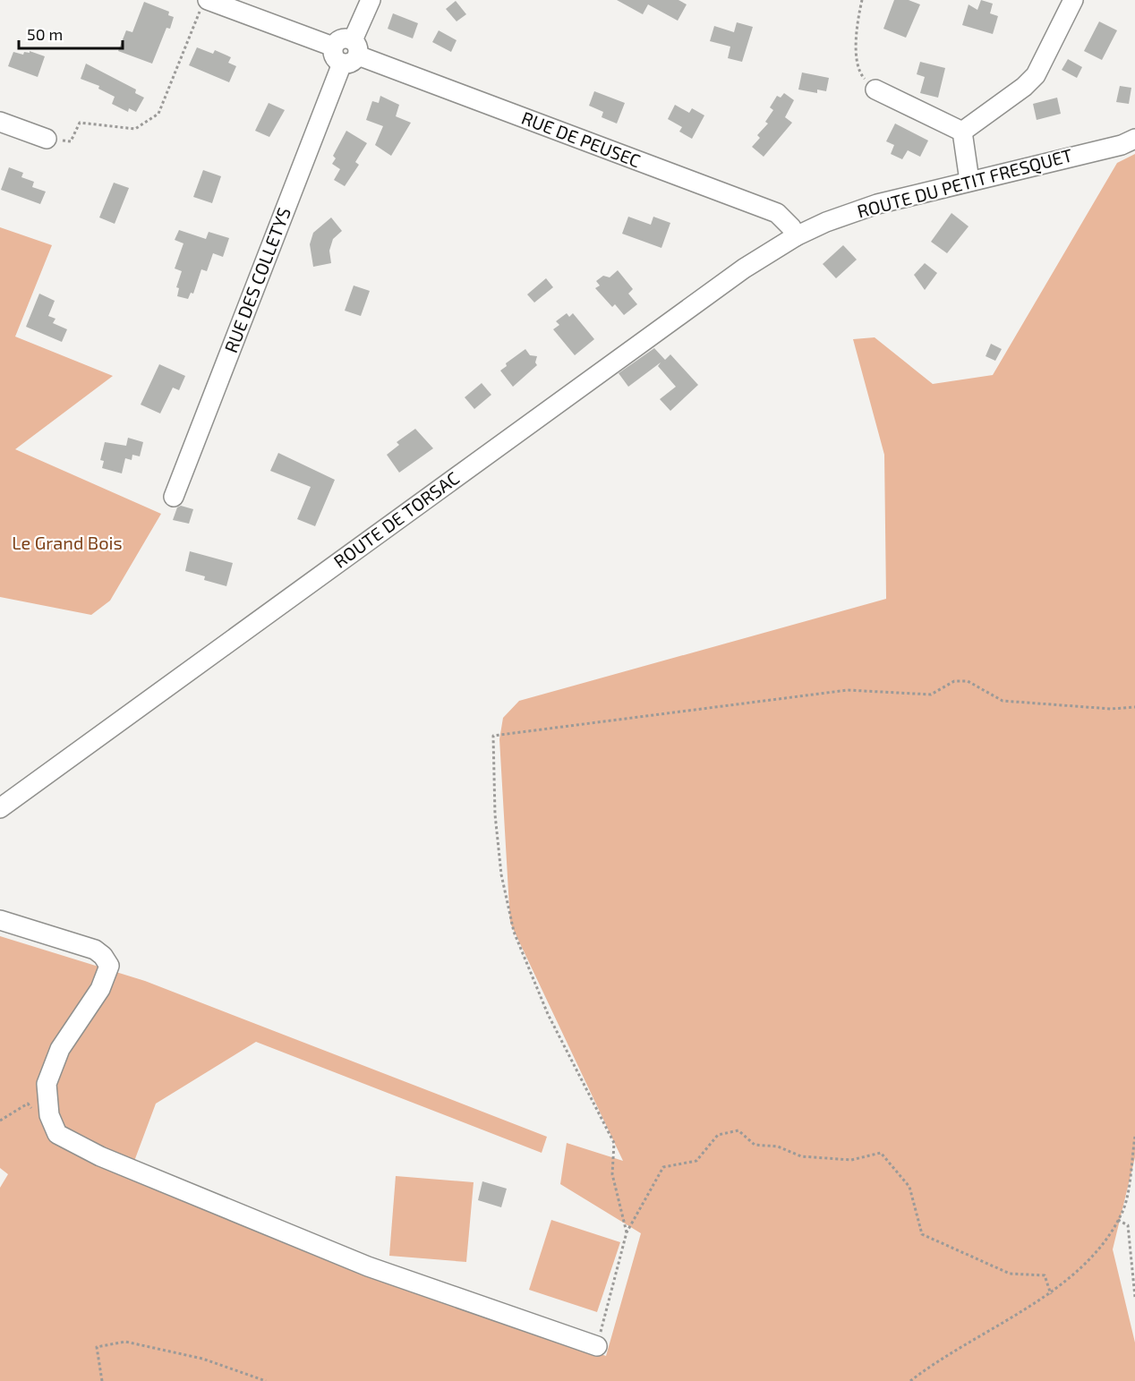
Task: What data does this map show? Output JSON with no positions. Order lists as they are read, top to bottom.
{
  "streets": {
    "street": [
      "RUE DE PEUSEC",
      "ROUTE DU PETIT FRESQUET",
      "RUE DES COLLETYS",
      "ROUTE DE TORSAC"
    ]
  },
  "crossings": [
    ["RUE DE PEUSEC", "ROUTE DU PETIT FRESQUET"],
    ["RUE DE PEUSEC", "RUE DES COLLETYS"],
    ["RUE DE PEUSEC", "ROUTE DE TORSAC"],
    ["ROUTE DU PETIT FRESQUET", "ROUTE DE TORSAC"]
  ],
  "parks": ["Le Grand Bois"],
  "scale_bar": "50 m"
}
